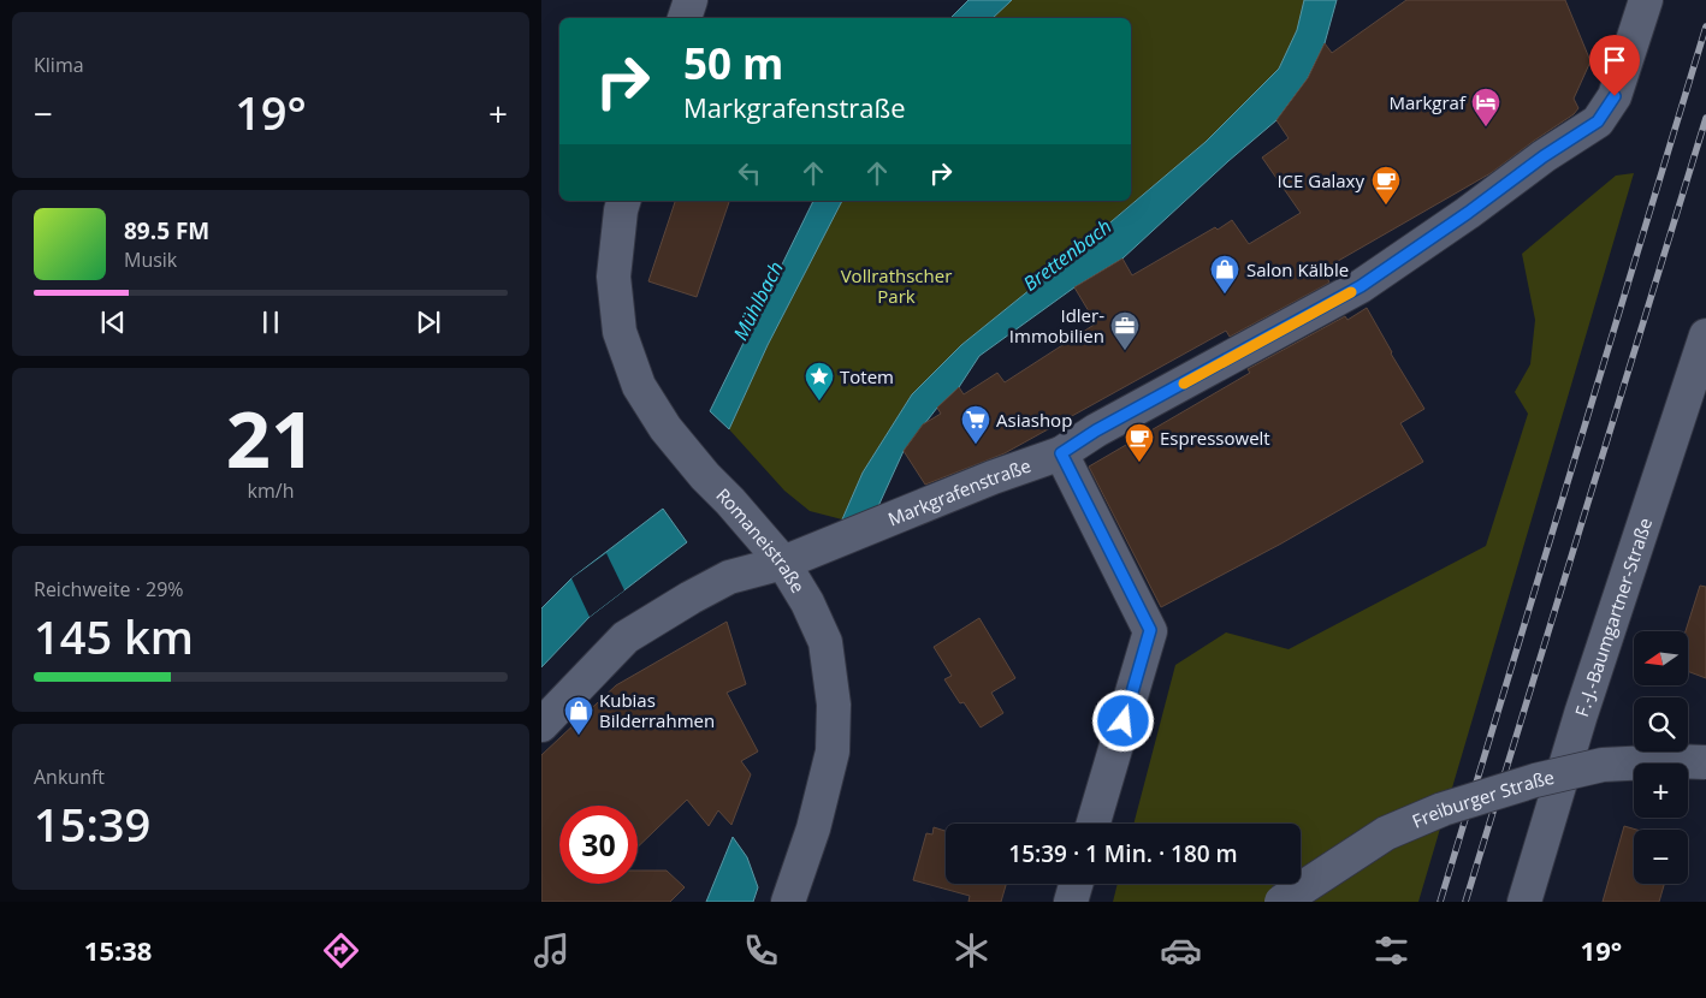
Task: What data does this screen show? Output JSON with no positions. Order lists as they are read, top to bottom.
{
  "streets": {
    "street": [
      "Markgrafenstraße",
      "Romaneistraße",
      "F.-J.-Baumgartner-Straße",
      "Freiburger Straße"
    ]
  },
  "crossings": [
    ["Markgrafenstraße", "Romaneistraße"]
  ],
  "water": ["Brettenbach", "Mühlbach"],
  "parks": ["Vollrathscher Park"],
  "places": {
    "hotel": ["Markgraf"],
    "cafe": ["ICE Galaxy", "Espressowelt"],
    "shop": ["Salon Kälble", "Kubias Bilderrahmen"],
    "office": ["Idler- Immobilien"],
    "place": ["Totem"],
    "supermarket": ["Asiashop"]
  },
  "north": "left",
  "page": {
    "tile": [
      "Klima",
      ["21", "km/h"],
      ["Reichweite · 29%", "145 km"],
      ["Ankunft", "15:39"]
    ],
    "turn": ["50 m", "Markgrafenstraße"],
    "heat": ["−", "19°", "+"],
    "song": ["89.5 FM", "Musik"],
    "map_buttons": ["+", "−"],
    "limit": "30",
    "trip": "15:39 · 1 Min. · 180 m",
    "tabs": ["15:38", "19°"]
  }
}
